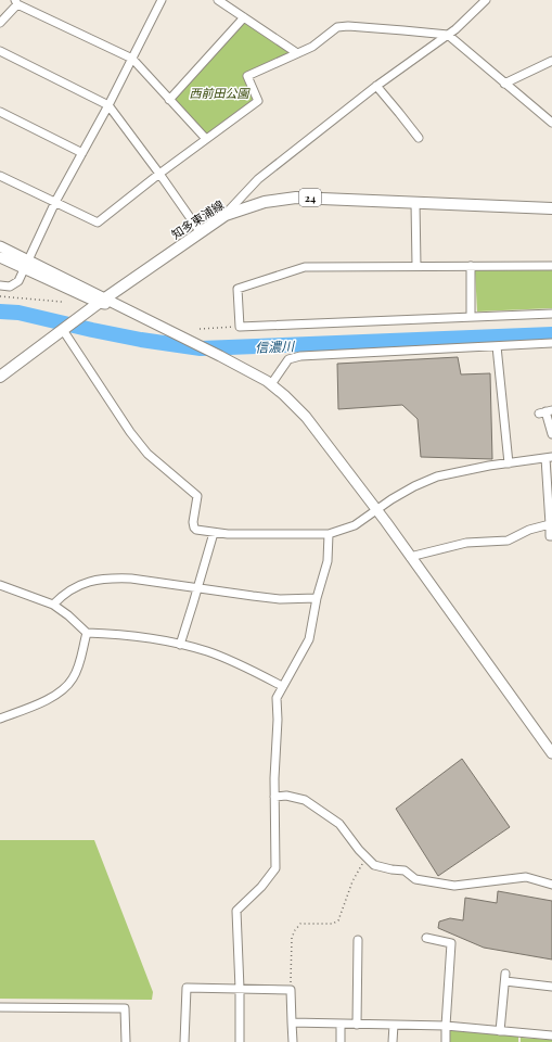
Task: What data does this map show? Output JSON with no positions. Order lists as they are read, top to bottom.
{
  "streets": {
    "main road": ["24", "知多東浦線"]
  },
  "water": ["信濃川"],
  "parks": ["西前田公園"]
}
